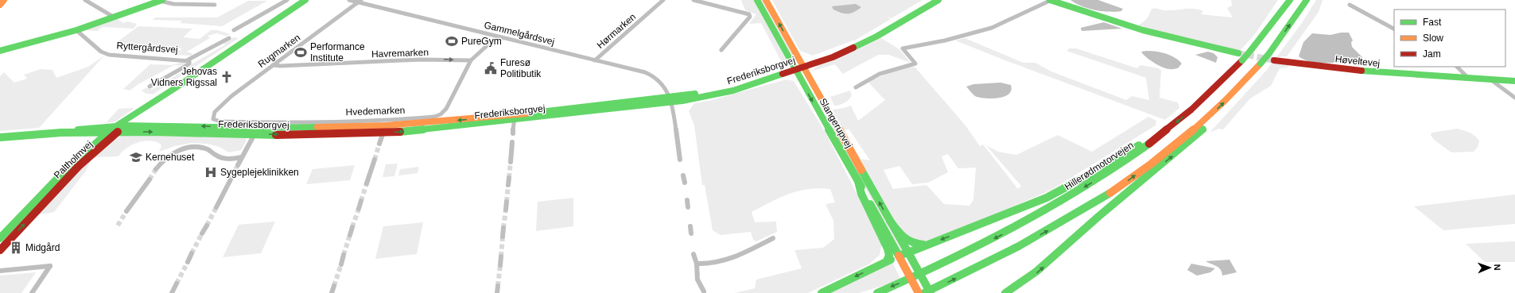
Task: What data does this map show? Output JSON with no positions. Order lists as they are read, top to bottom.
{
  "streets": {
    "main road": [
      "Høveltevej",
      "Frederiksborgvej",
      "Slangerupvej",
      "Paltholmvej",
      "Hillerødmotorvejen"
    ],
    "street": [
      "Hørmarken",
      "Gammelgårdsvej",
      "Ryttergårdsvej",
      "Rugmarken",
      "Havremarken",
      "Hvedemarken"
    ]
  },
  "crossings": [
    ["Hørmarken", "Gammelgårdsvej"],
    ["Gammelgårdsvej", "Rugmarken"],
    ["Gammelgårdsvej", "Frederiksborgvej"],
    ["Gammelgårdsvej", "Hvedemarken"],
    ["Rugmarken", "Havremarken"],
    ["Rugmarken", "Hvedemarken"],
    ["Havremarken", "Hvedemarken"],
    ["Frederiksborgvej", "Slangerupvej"],
    ["Frederiksborgvej", "Paltholmvej"]
  ],
  "one_way": ["Havremarken"],
  "places": {
    "sports": ["PureGym", "Performance Institute"],
    "public building": ["Furesø Politibutik"],
    "church": ["Jehovas Vidners Rigssal"],
    "school or university": ["Kernehuset"],
    "hospital": ["Sygeplejeklinikken"],
    "building": ["Midgård"]
  },
  "legend": ["Fast", "Slow", "Jam"],
  "north": "right"
}
